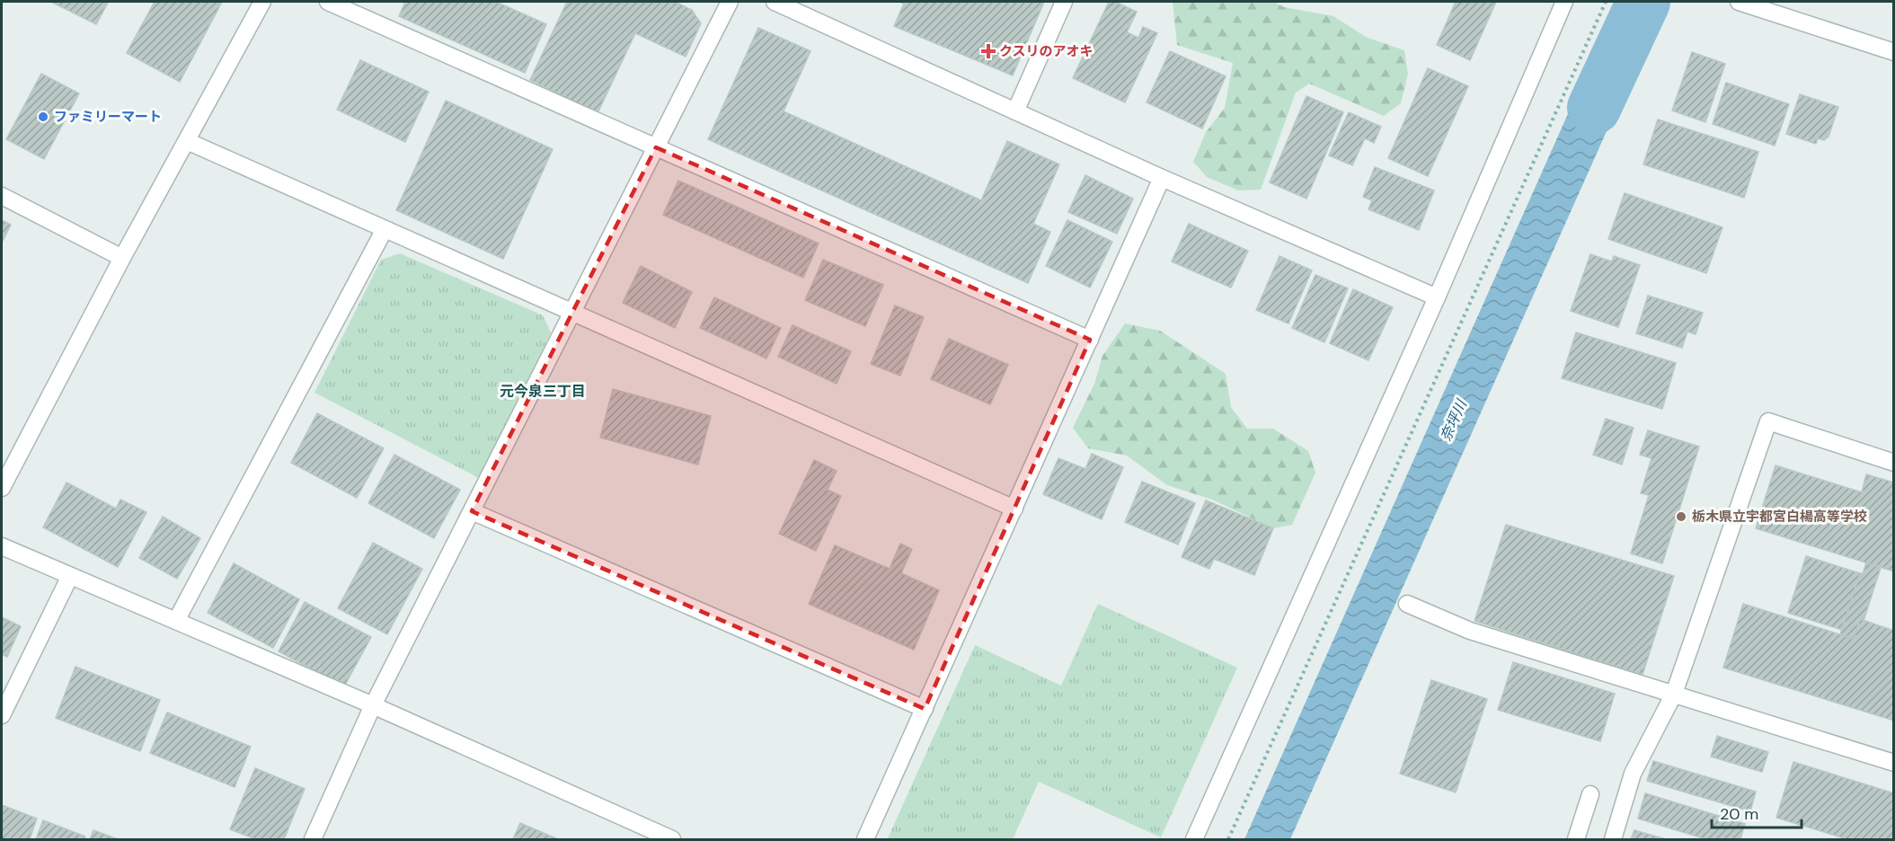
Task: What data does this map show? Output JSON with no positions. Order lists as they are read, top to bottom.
{
  "districts": ["元今泉三丁目"],
  "water": ["奈坪川"],
  "places": {
    "health": ["クスリのアオキ"],
    "other": ["ファミリーマート", "栃木県立宇都宮白楊高等学校"]
  },
  "scale_bar": "20 m"
}
